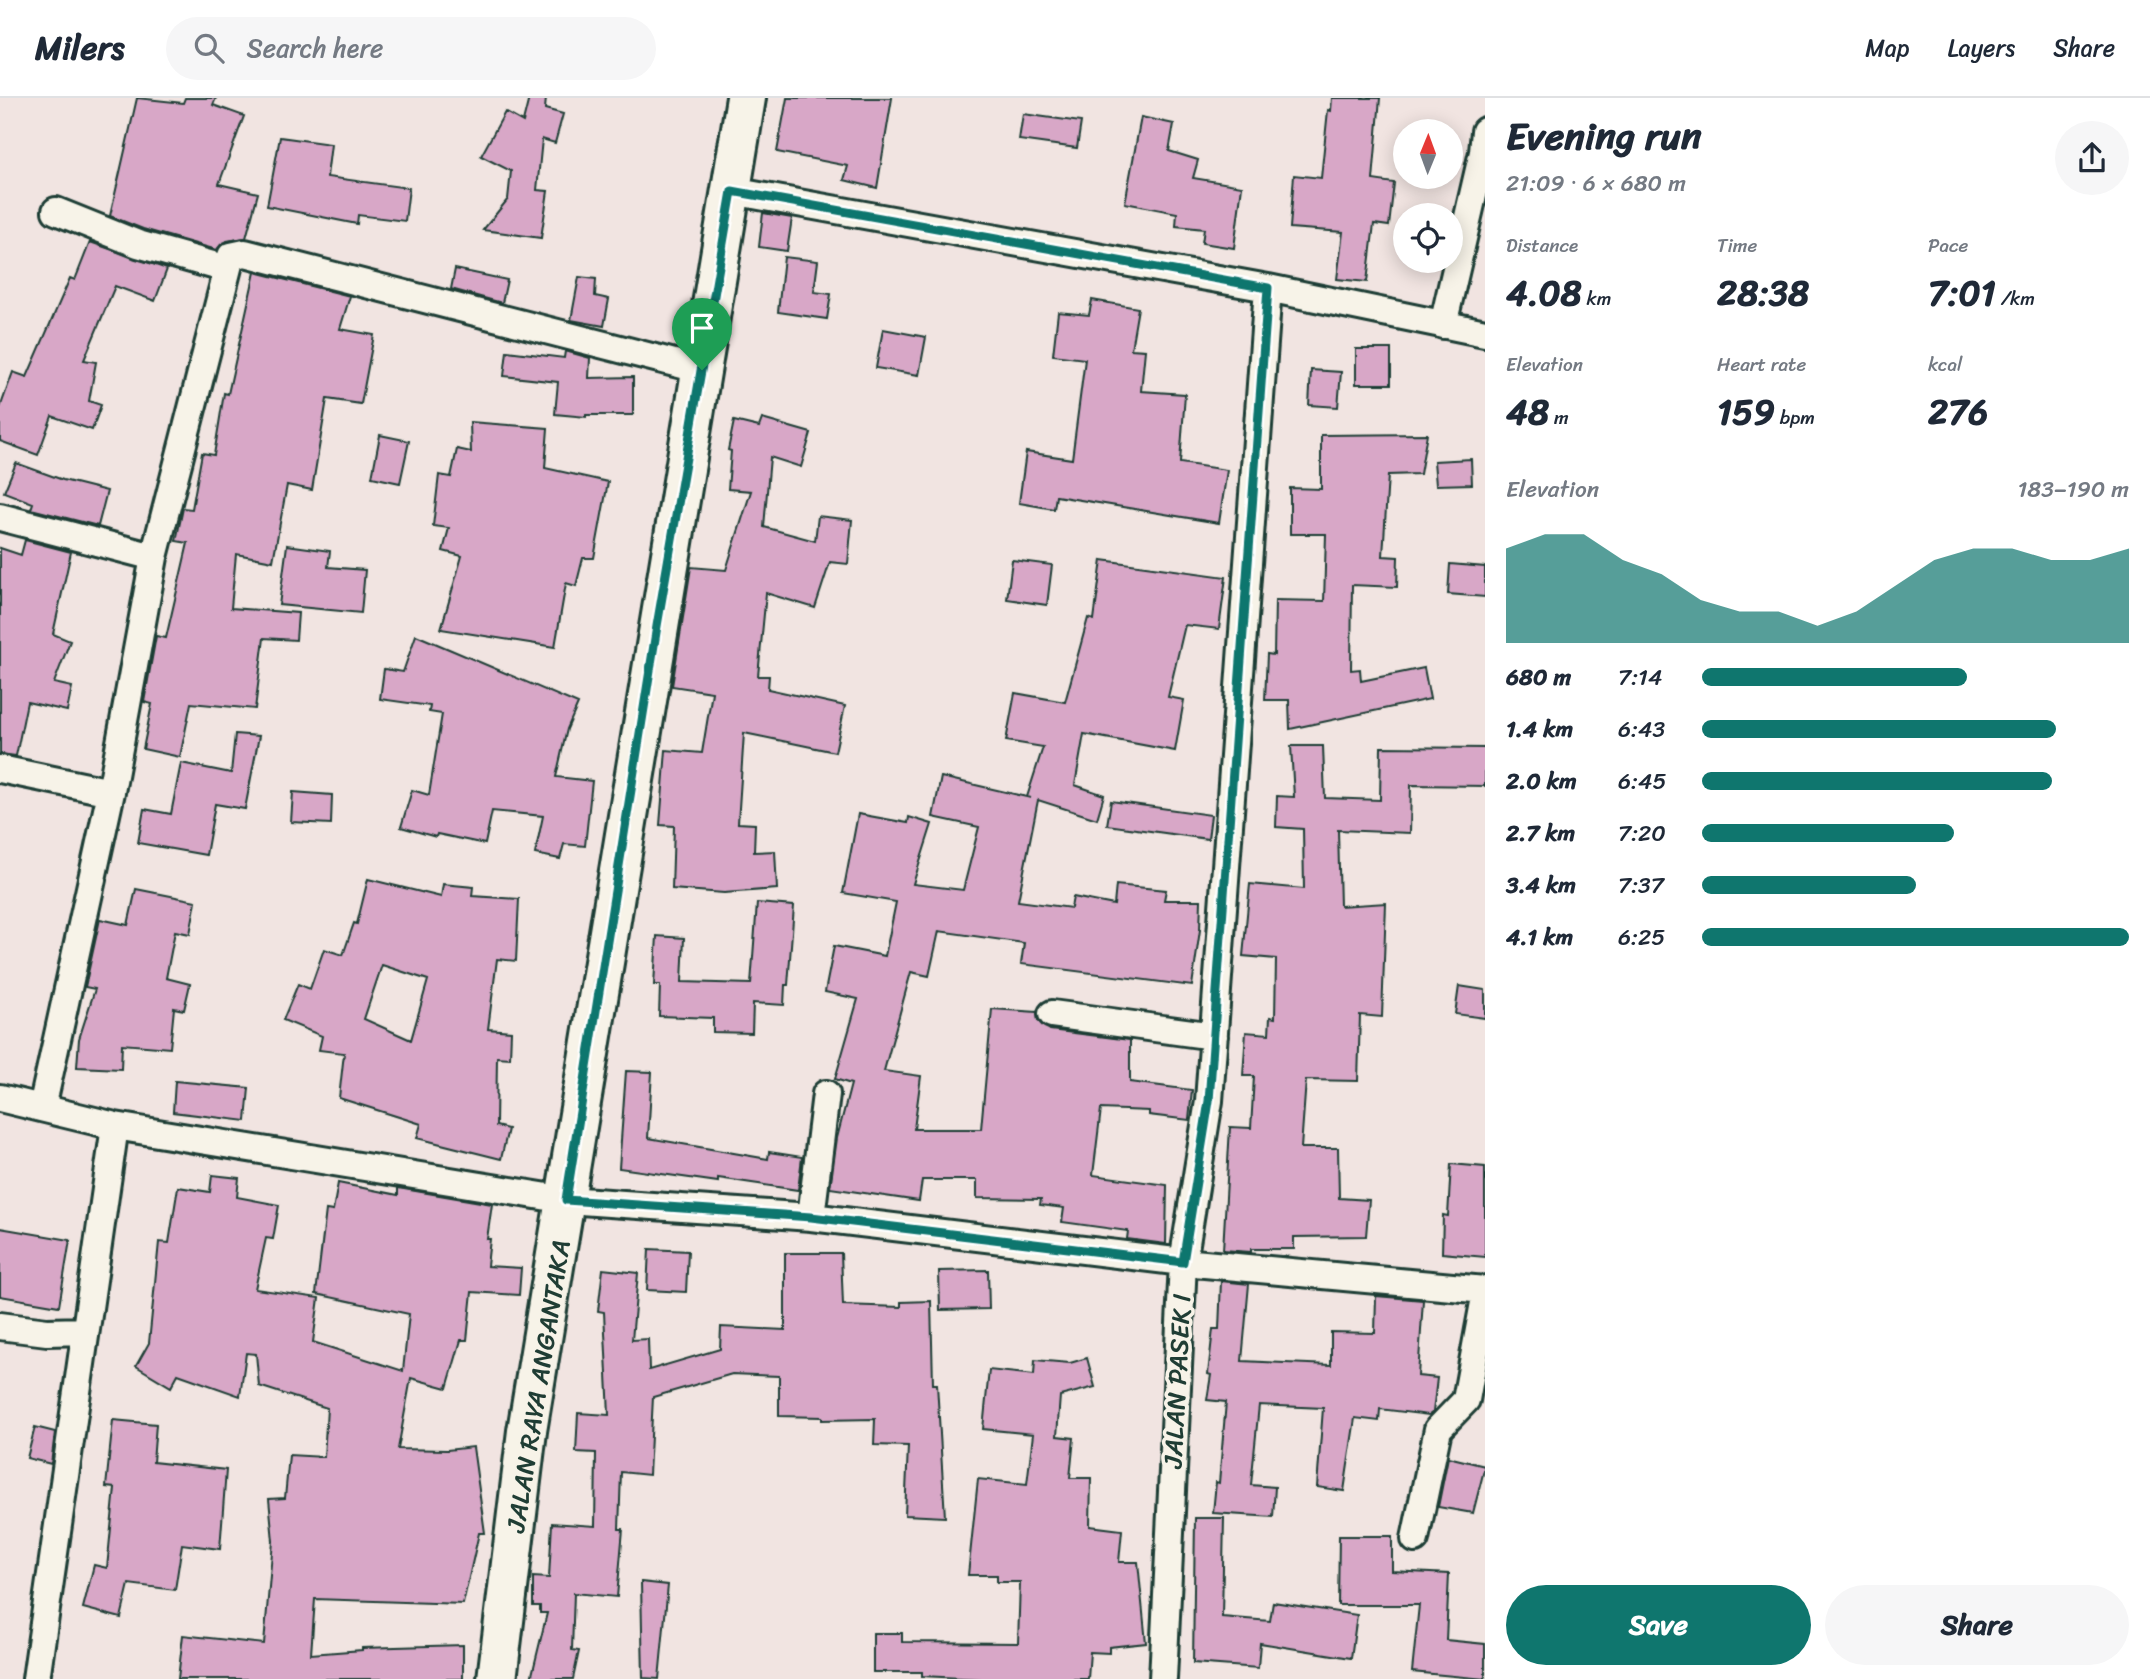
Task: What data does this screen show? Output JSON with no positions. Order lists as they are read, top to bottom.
{
  "streets": {
    "main road": ["JALAN RAYA ANGANTAKA"],
    "street": ["JALAN PASEK I"]
  },
  "north": "top",
  "page": {
    "header": "Milers",
    "search": "Search here",
    "nav": ["Map", "Layers", "Share"],
    "heading": ["Evening run", "21:09 · 6 × 680 m"],
    "stats": [
      ["Distance", "4.08 km"],
      ["Time", "28:38"],
      ["Pace", "7:01 /km"],
      ["Elevation", "48 m"],
      ["Heart rate", "159 bpm"],
      ["kcal", "276"]
    ],
    "chart": ["Elevation", "183–190 m"],
    "list": [
      {
        "name": "680 m",
        "note": "7:14"
      },
      {
        "name": "1.4 km",
        "note": "6:43"
      },
      {
        "name": "2.0 km",
        "note": "6:45"
      },
      {
        "name": "2.7 km",
        "note": "7:20"
      },
      {
        "name": "3.4 km",
        "note": "7:37"
      },
      {
        "name": "4.1 km",
        "note": "6:25"
      }
    ],
    "buttons": ["Save", "Share"]
  }
}
